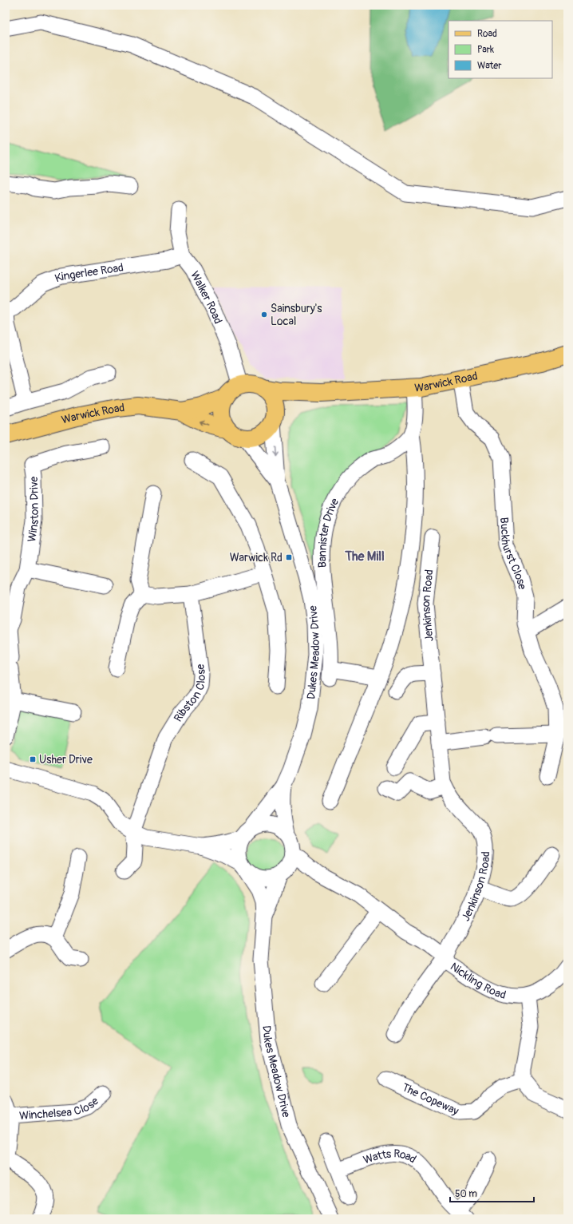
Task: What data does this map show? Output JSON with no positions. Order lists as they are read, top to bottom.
{
  "streets": {
    "main road": ["Warwick Road"],
    "street": [
      "Kingerlee Road",
      "Walker Road",
      "Winston Drive",
      "Bannister Drive",
      "Buckhurst Close",
      "Jenkinson Road",
      "Dukes Meadow Drive",
      "Ribston Close",
      "Nickling Road",
      "The Copeway",
      "Winchelsea Close",
      "Watts Road"
    ]
  },
  "crossings": [
    ["Kingerlee Road", "Walker Road"],
    ["Walker Road", "Warwick Road"],
    ["Walker Road", "Dukes Meadow Drive"],
    ["Warwick Road", "Buckhurst Close"],
    ["Warwick Road", "Dukes Meadow Drive"],
    ["Jenkinson Road", "Nickling Road"],
    ["Dukes Meadow Drive", "Nickling Road"]
  ],
  "districts": ["The Mill"],
  "places": {
    "other": ["Sainsbury's Local"],
    "transit": ["Warwick Rd", "Usher Drive"]
  },
  "legend": ["Road", "Park", "Water"],
  "scale_bar": "50 m"
}
